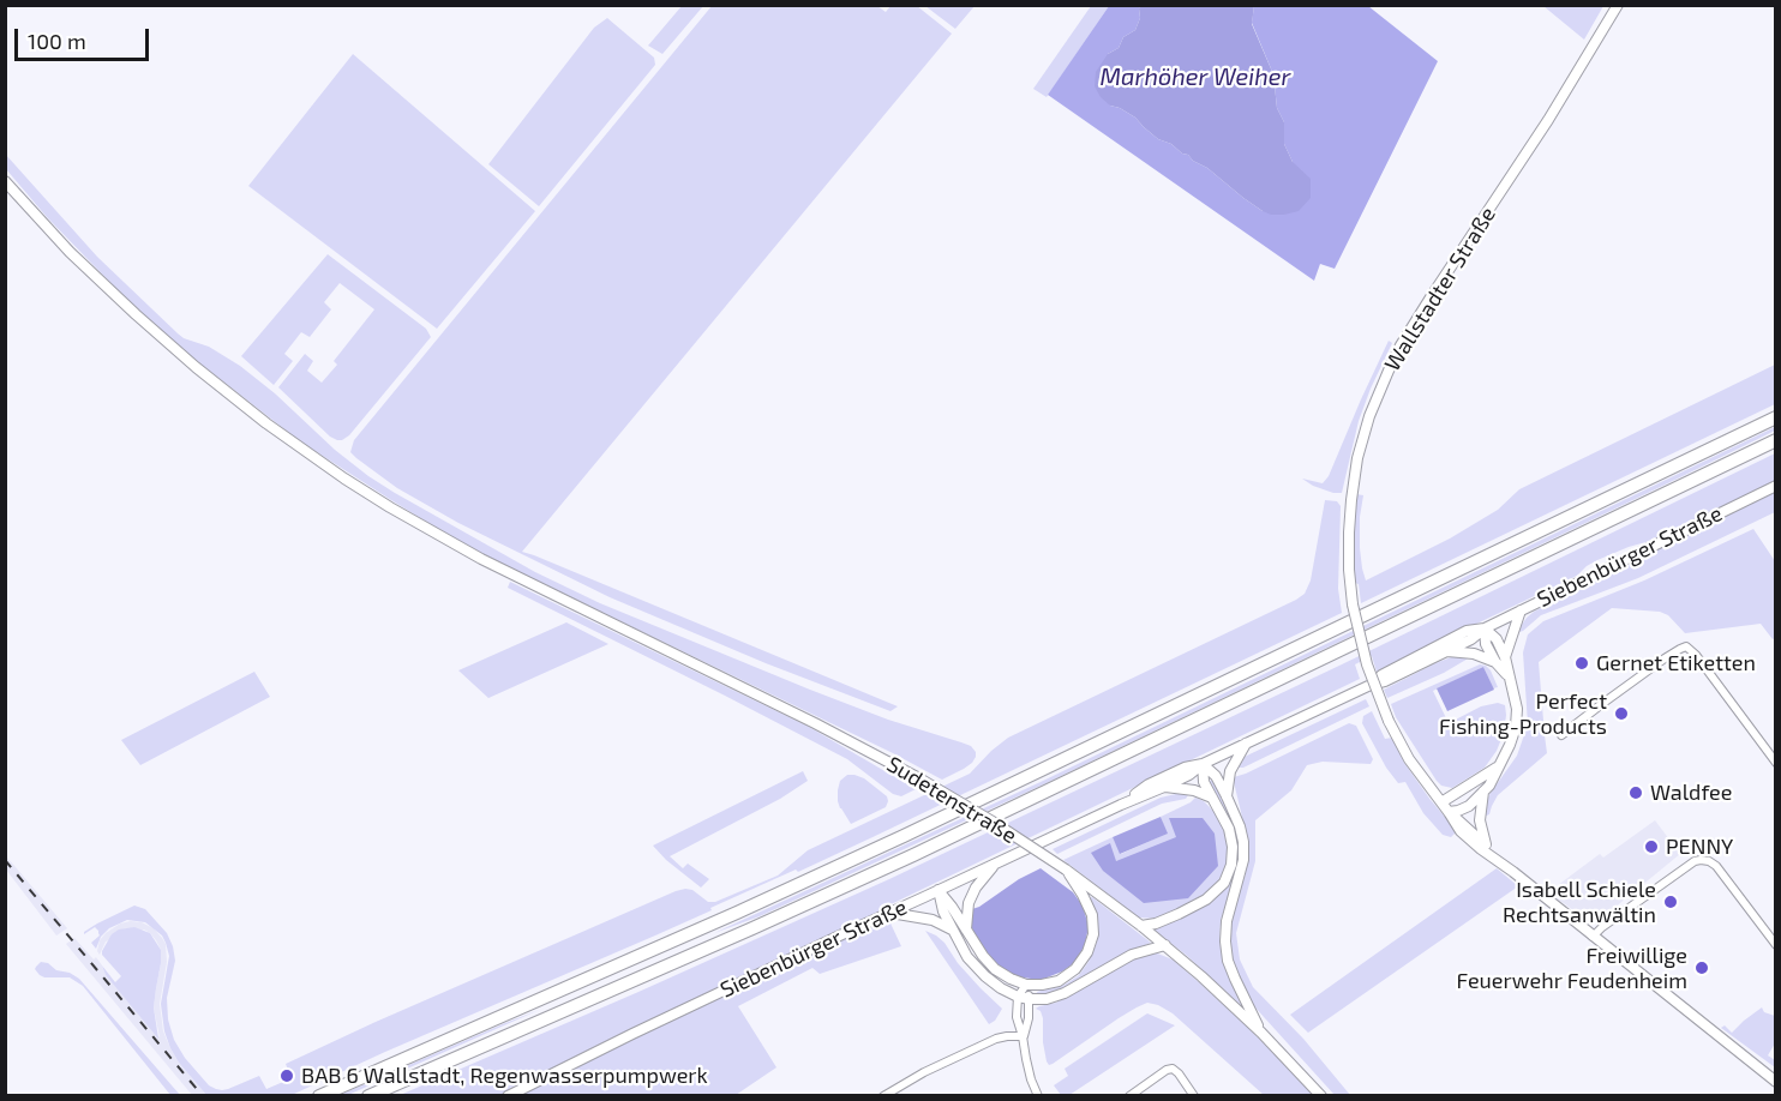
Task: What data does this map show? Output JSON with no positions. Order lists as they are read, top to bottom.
{
  "streets": {
    "main road": ["Wallstadter Straße", "Siebenbürger Straße", "Sudetenstraße"]
  },
  "water": ["Marhöher Weiher"],
  "places": [
    "Gernet Etiketten",
    "Perfect Fishing-Products",
    "Waldfee",
    "PENNY",
    "Isabell Schiele Rechtsanwältin",
    "Freiwillige Feuerwehr Feudenheim",
    "BAB 6 Wallstadt, Regenwasserpumpwerk"
  ],
  "scale_bar": "100 m"
}
